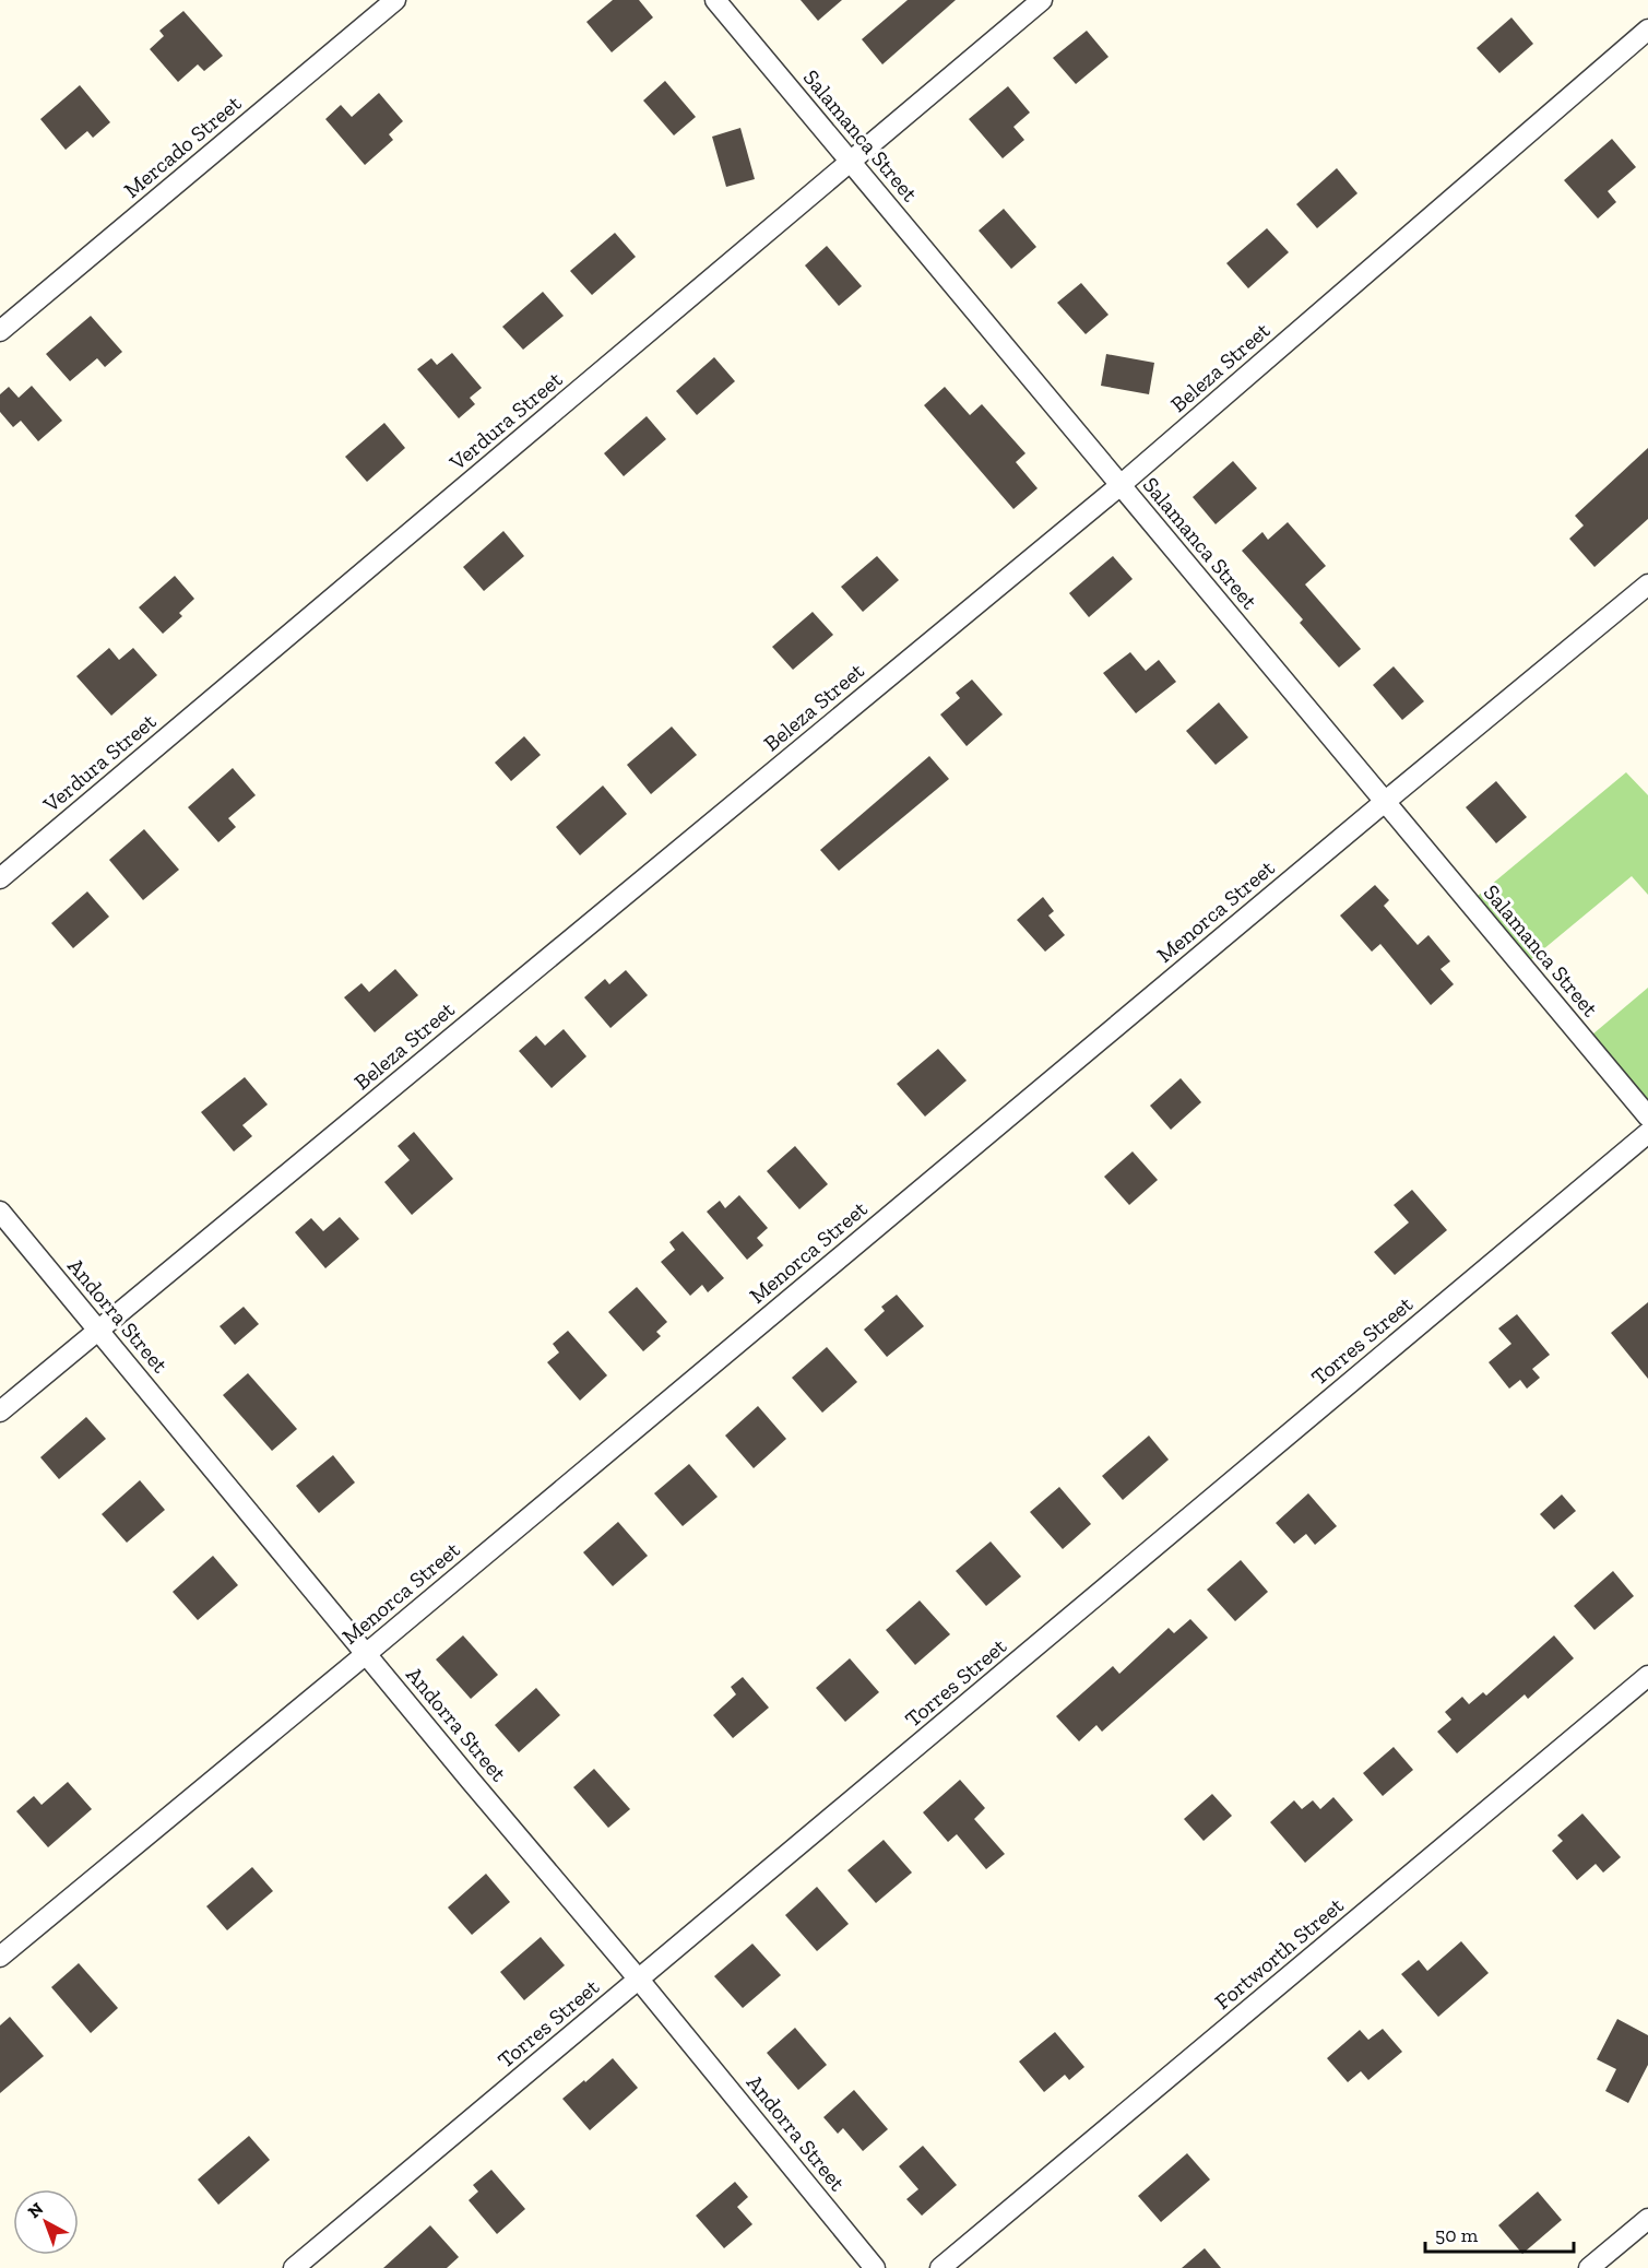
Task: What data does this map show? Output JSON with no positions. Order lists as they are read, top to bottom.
{
  "streets": {
    "street": [
      "Salamanca Street",
      "Mercado Street",
      "Beleza Street",
      "Verdura Street",
      "Menorca Street",
      "Andorra Street",
      "Torres Street",
      "Fortworth Street"
    ]
  },
  "crossings": [
    ["Salamanca Street", "Beleza Street"],
    ["Salamanca Street", "Verdura Street"],
    ["Salamanca Street", "Menorca Street"],
    ["Beleza Street", "Andorra Street"],
    ["Menorca Street", "Andorra Street"],
    ["Andorra Street", "Torres Street"]
  ],
  "scale_bar": "50 m",
  "north": "top left"
}
